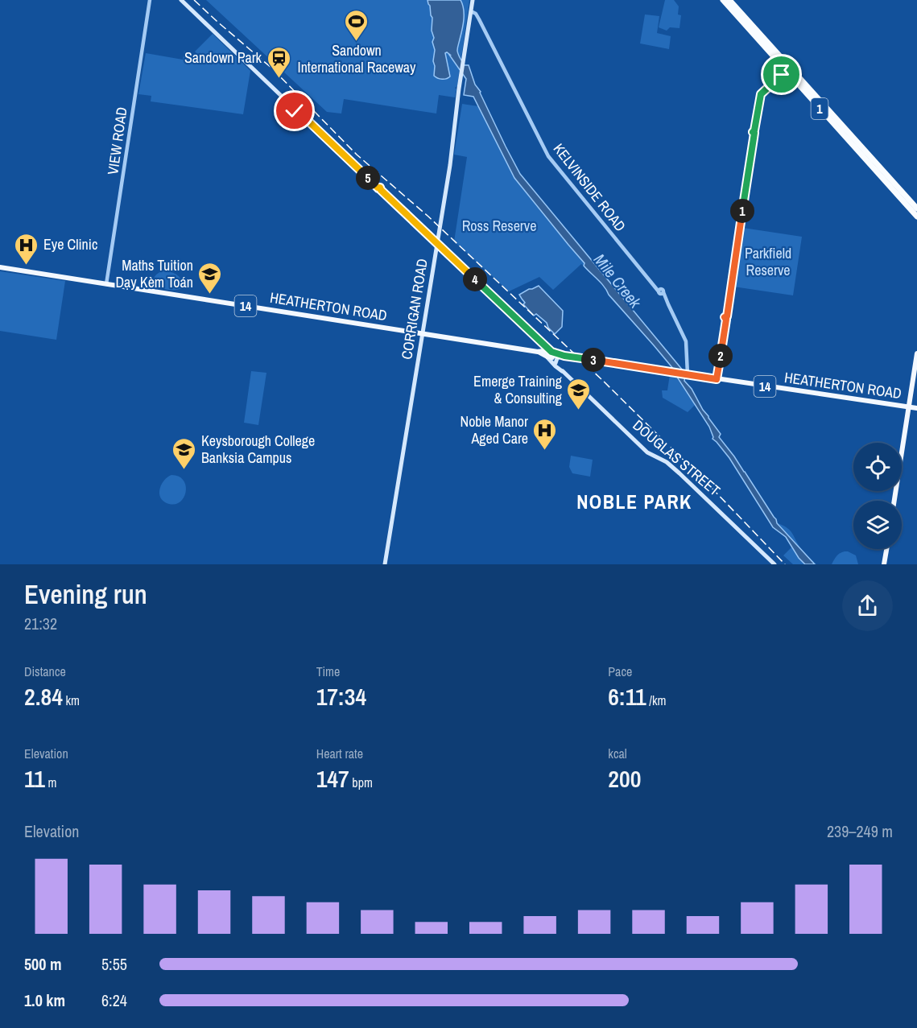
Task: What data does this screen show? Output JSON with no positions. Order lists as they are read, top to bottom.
{
  "streets": {
    "highway": ["1"],
    "main road": [
      "14",
      "HEATHERTON ROAD",
      "CORRIGAN ROAD",
      "DOUGLAS STREET"
    ],
    "street": ["VIEW ROAD", "KELVINSIDE ROAD"]
  },
  "crossings": [
    ["VIEW ROAD", "HEATHERTON ROAD"],
    ["KELVINSIDE ROAD", "HEATHERTON ROAD"],
    ["KELVINSIDE ROAD", "CORRIGAN ROAD"],
    ["HEATHERTON ROAD", "CORRIGAN ROAD"],
    ["HEATHERTON ROAD", "DOUGLAS STREET"]
  ],
  "districts": ["NOBLE PARK"],
  "water": ["Mile Creek"],
  "parks": ["Ross Reserve", "Parkfield Reserve"],
  "places": {
    "sports": ["Sandown International Raceway"],
    "station": ["Sandown Park"],
    "hospital": ["Eye Clinic", "Noble Manor Aged Care"],
    "school or university": ["Maths Tuition Dạy Kèm Toán", "Emerge Training & Consulting", "Keysborough College Banksia Campus"]
  },
  "page": {
    "pins": [
      "5",
      "1",
      "4",
      "2",
      "3"
    ],
    "heading": ["Evening run", "21:32"],
    "stats": [
      ["Distance", "2.84 km"],
      ["Time", "17:34"],
      ["Pace", "6:11 /km"],
      ["Elevation", "11 m"],
      ["Heart rate", "147 bpm"],
      ["kcal", "200"]
    ],
    "chart": ["Elevation", "239–249 m"],
    "list": [
      {
        "name": "500 m",
        "note": "5:55"
      },
      {
        "name": "1.0 km",
        "note": "6:24"
      }
    ]
  }
}
